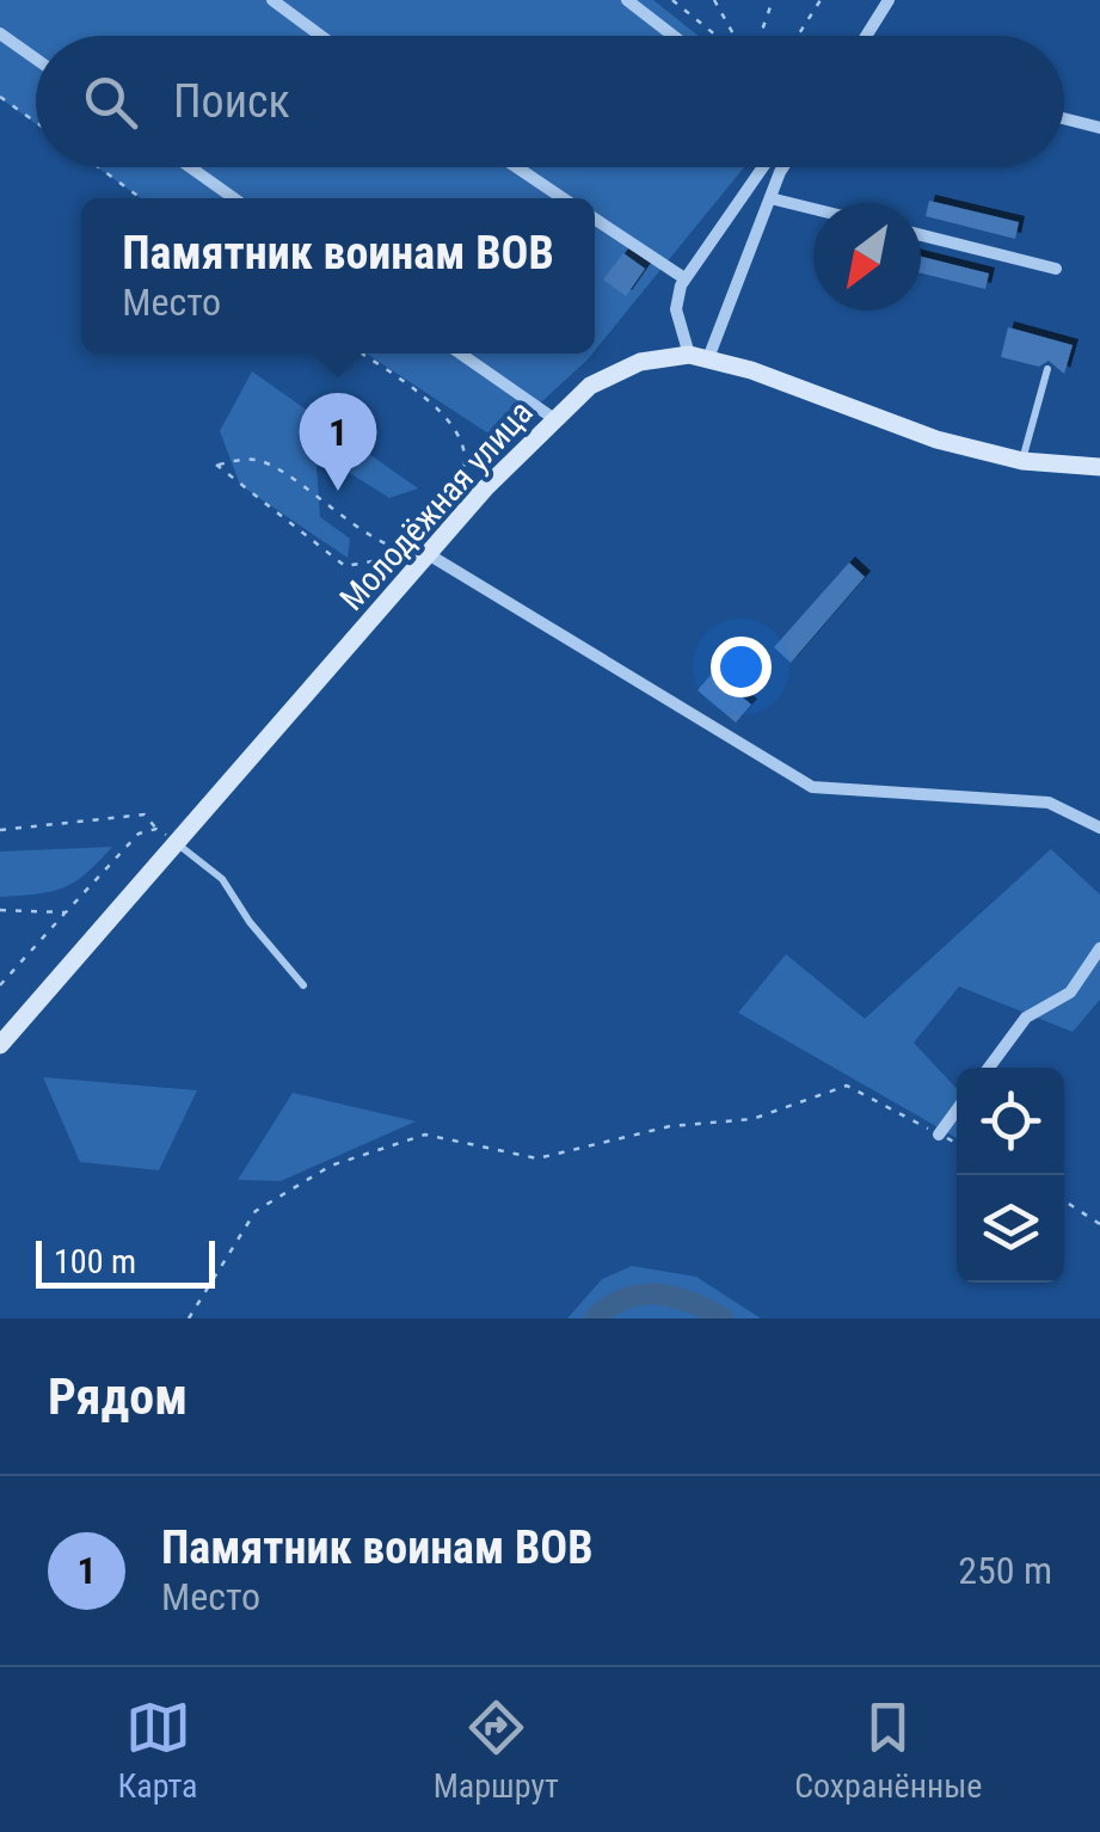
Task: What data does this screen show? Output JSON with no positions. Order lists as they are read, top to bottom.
{
  "streets": {
    "main road": ["Молодёжная улица"]
  },
  "scale_bar": "100 m",
  "north": "bottom left",
  "page": {
    "search": "Поиск",
    "popup": ["Памятник воинам ВОВ", "Место"],
    "pins": "1",
    "scale": "100 m",
    "heading": "Рядом",
    "list": [
      {
        "mark": "1",
        "name": "Памятник воинам ВОВ",
        "note": "Место",
        "value": "250 m"
      }
    ],
    "nav": ["Карта", "Маршрут", "Сохранённые"]
  }
}
